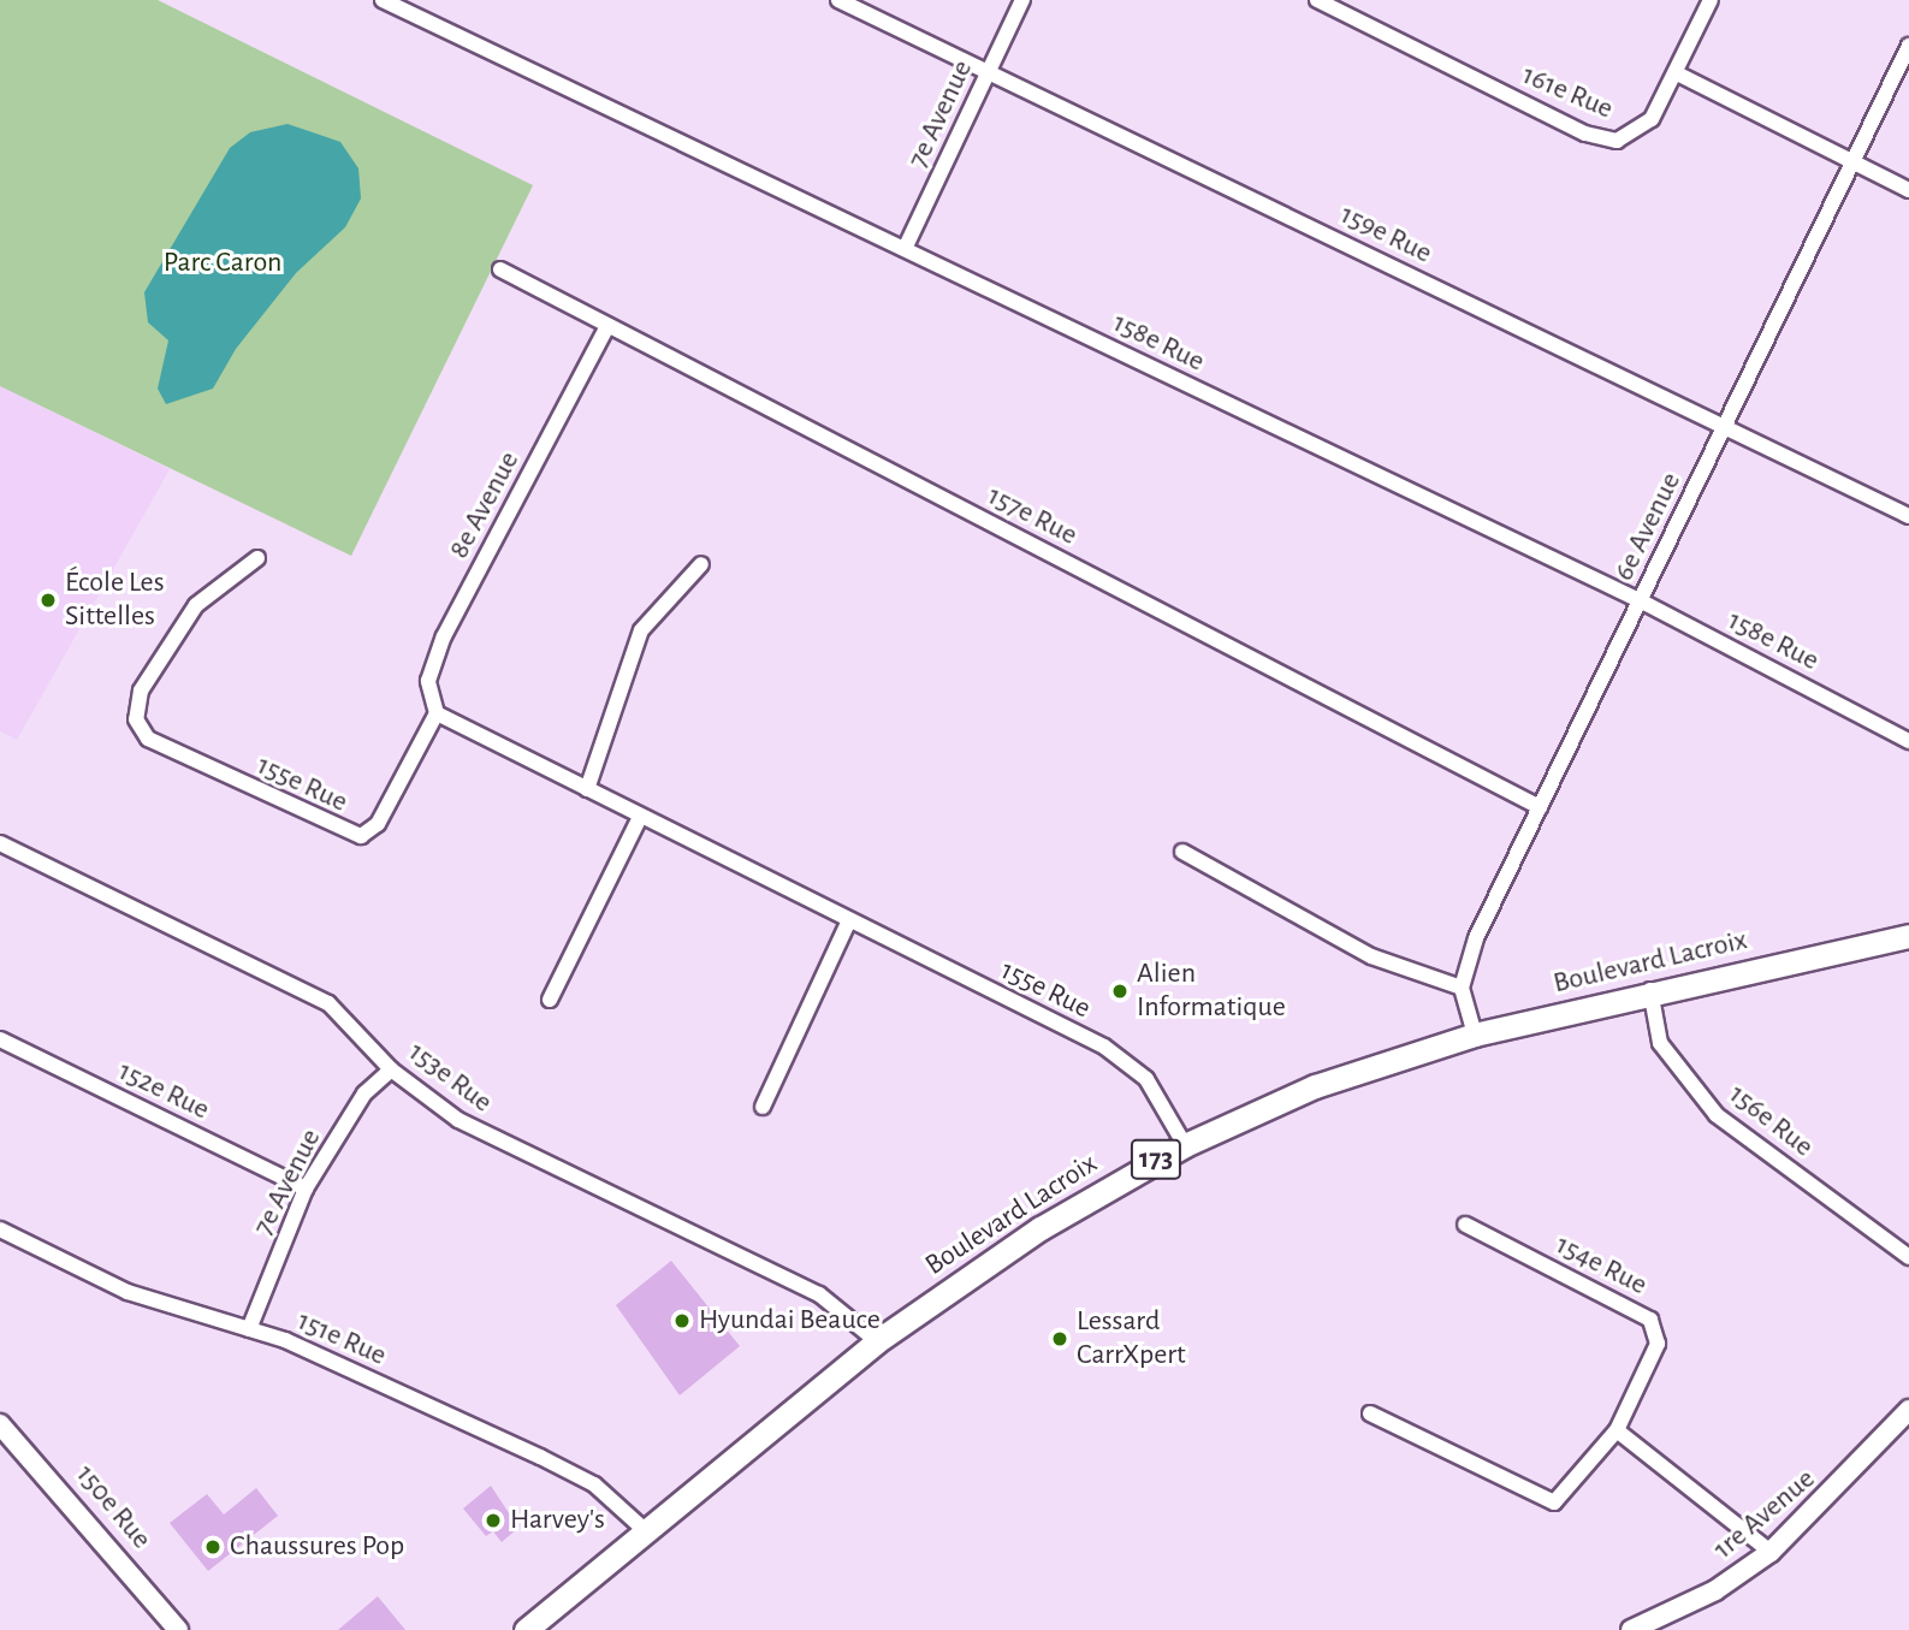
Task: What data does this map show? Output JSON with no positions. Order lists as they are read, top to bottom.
{
  "streets": {
    "main road": ["Boulevard Lacroix", "173"],
    "street": [
      "161e Rue",
      "7e Avenue",
      "159e Rue",
      "158e Rue",
      "8e Avenue",
      "157e Rue",
      "6e Avenue",
      "155e Rue",
      "153e Rue",
      "152e Rue",
      "156e Rue",
      "154e Rue",
      "151e Rue",
      "150e Rue",
      "1re Avenue"
    ]
  },
  "crossings": [
    ["7e Avenue", "159e Rue"],
    ["7e Avenue", "158e Rue"],
    ["7e Avenue", "153e Rue"],
    ["7e Avenue", "152e Rue"],
    ["7e Avenue", "151e Rue"],
    ["159e Rue", "6e Avenue"],
    ["158e Rue", "6e Avenue"],
    ["8e Avenue", "157e Rue"],
    ["8e Avenue", "155e Rue"],
    ["157e Rue", "6e Avenue"],
    ["155e Rue", "Boulevard Lacroix"],
    ["Boulevard Lacroix", "153e Rue"],
    ["Boulevard Lacroix", "156e Rue"],
    ["Boulevard Lacroix", "151e Rue"]
  ],
  "parks": ["Parc Caron"],
  "places": [
    "École Les Sittelles",
    "Alien Informatique",
    "Hyundai Beauce",
    "Lessard CarrXpert",
    "Harvey's",
    "Chaussures Pop"
  ]
}
